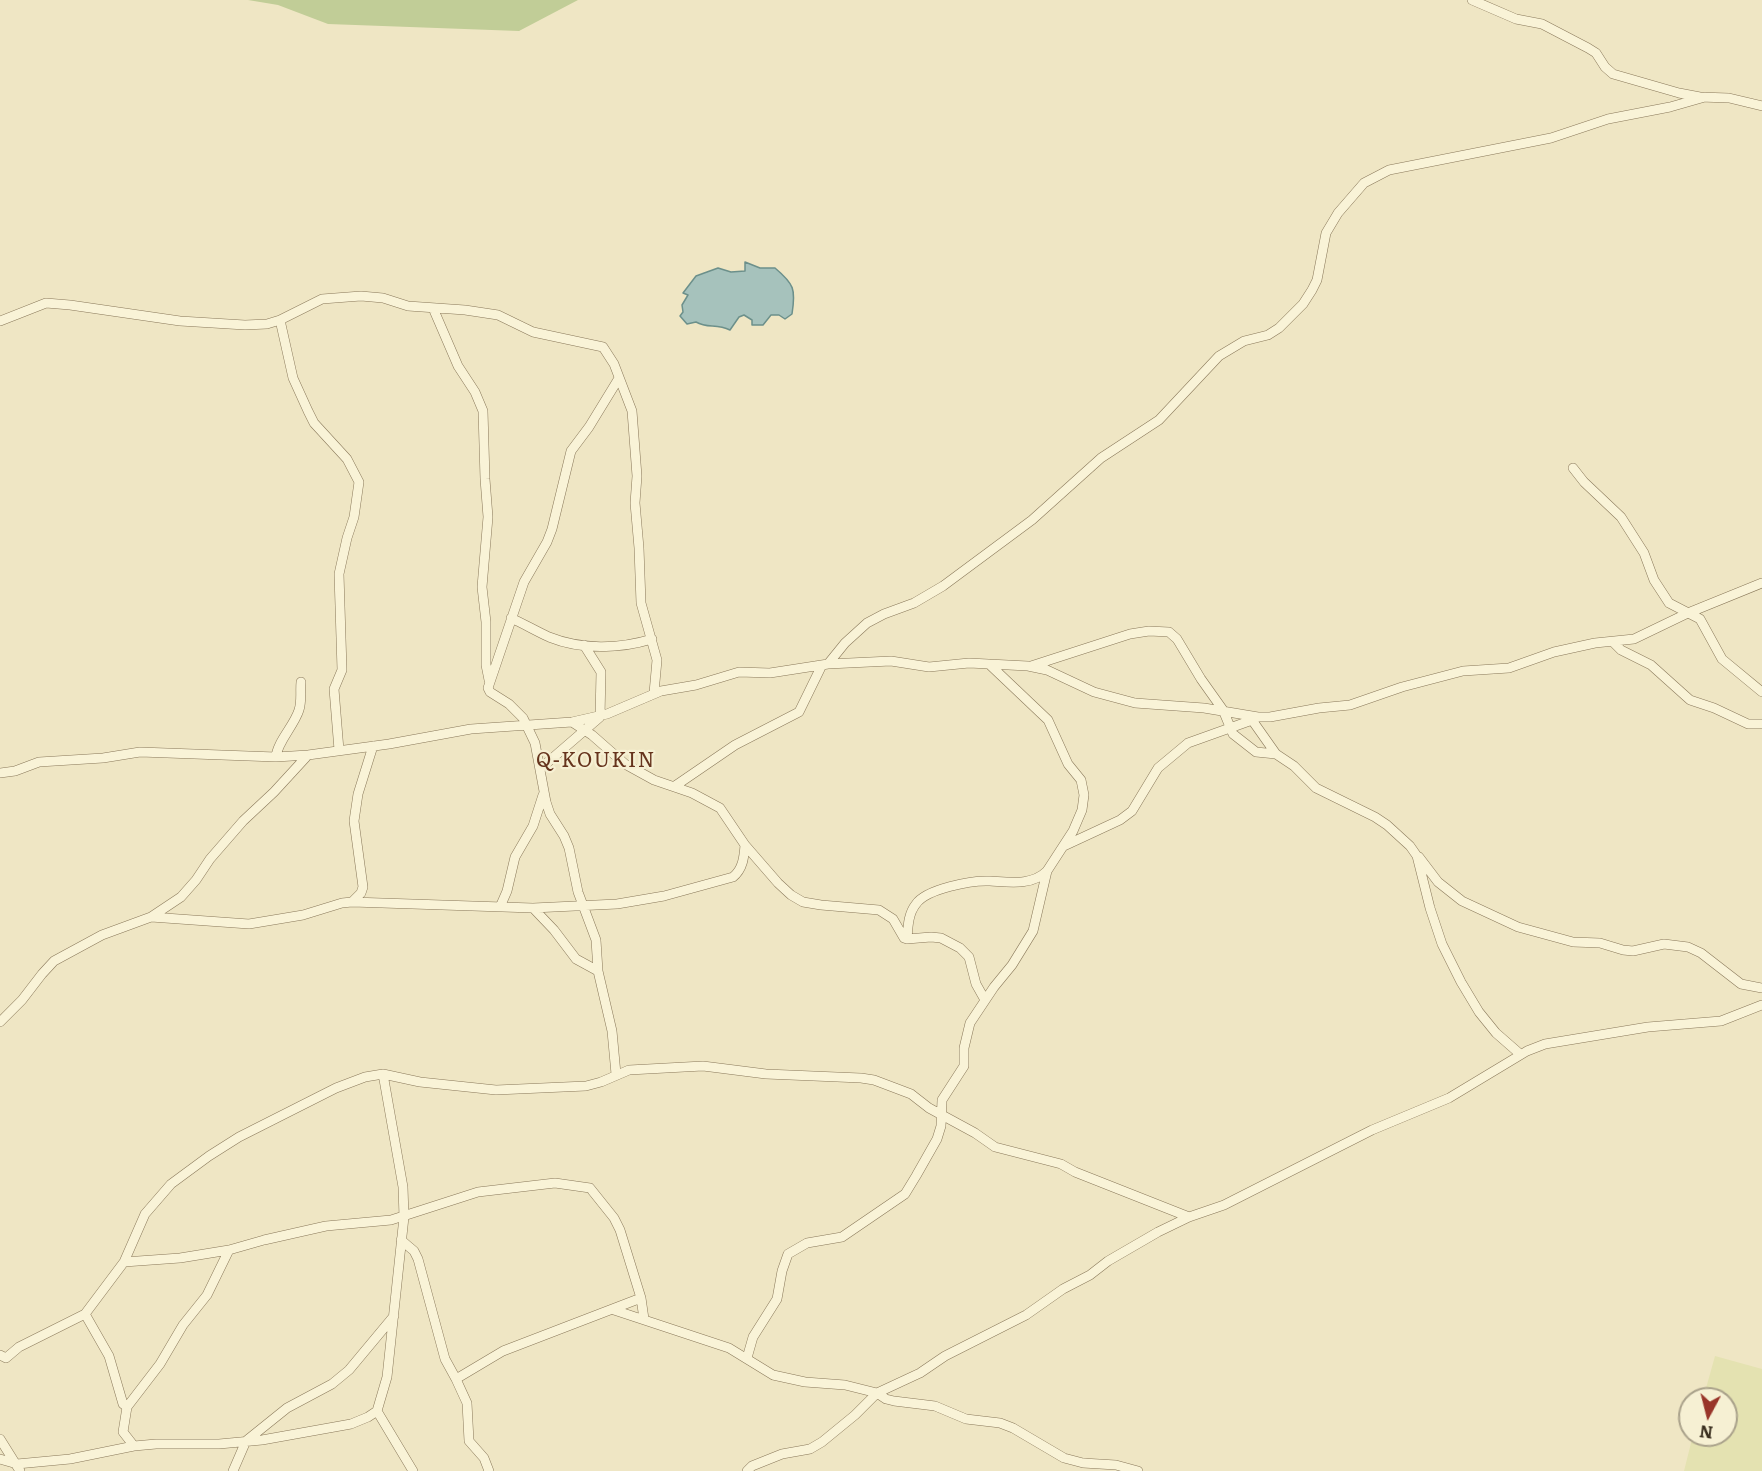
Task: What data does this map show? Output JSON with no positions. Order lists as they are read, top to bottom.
{
  "districts": ["Q-KOUKIN"],
  "north": "bottom"
}
